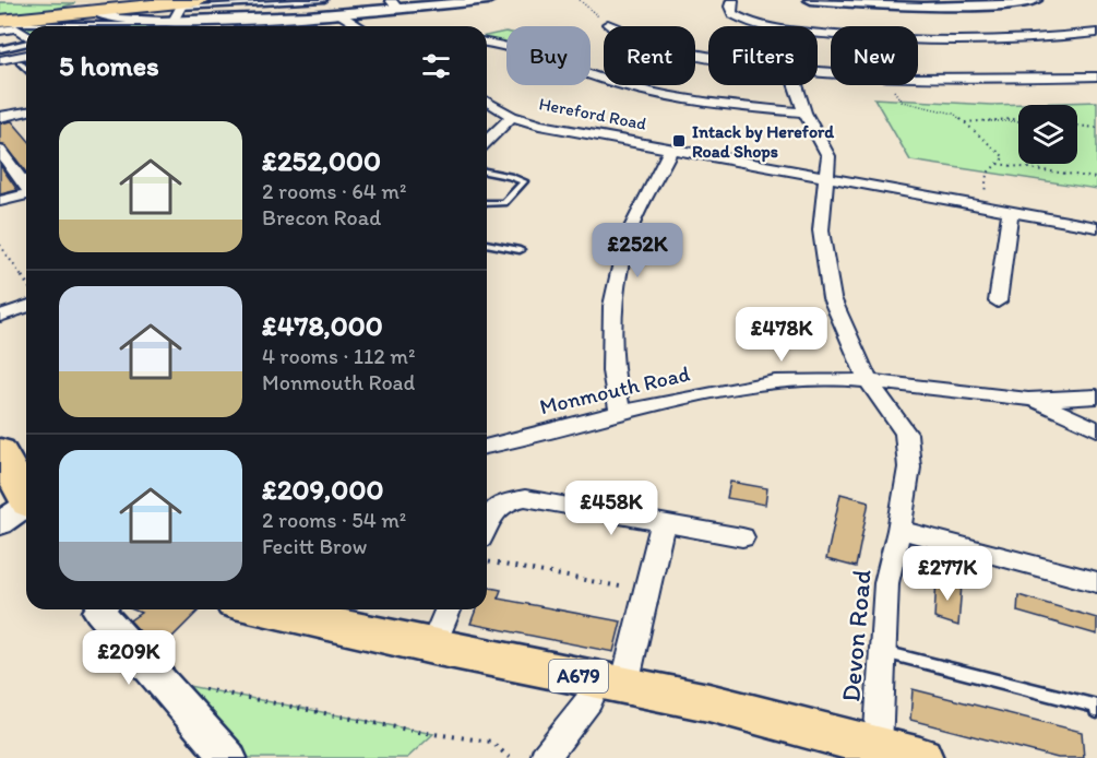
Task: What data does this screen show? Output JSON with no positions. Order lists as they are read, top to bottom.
{
  "streets": {
    "main road": ["A679"],
    "street": ["Hereford Road", "Monmouth Road", "Devon Road"]
  },
  "crossings": [
    ["Hereford Road", "Devon Road"],
    ["Monmouth Road", "Devon Road"],
    ["Devon Road", "A679"]
  ],
  "places": {
    "transit": ["Intack by Hereford Road Shops"]
  },
  "page": {
    "chip": [
      "Buy",
      "Rent",
      "Filters",
      "New"
    ],
    "heading": "5 homes",
    "list": [
      {
        "name": "£252,000",
        "note": "2 rooms · 64 m² · Brecon Road"
      },
      {
        "name": "£478,000",
        "note": "4 rooms · 112 m² · Monmouth Road"
      },
      {
        "name": "£209,000",
        "note": "2 rooms · 54 m² · Fecitt Brow"
      }
    ],
    "price": [
      "£252K",
      "£478K",
      "£458K",
      "£277K",
      "£209K"
    ]
  }
}
